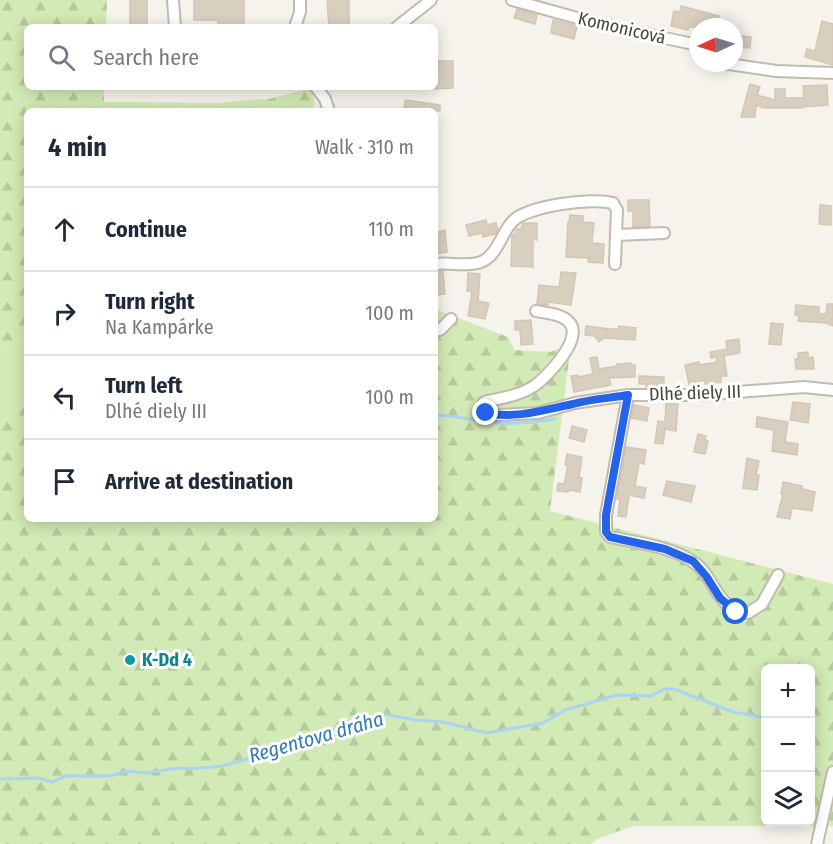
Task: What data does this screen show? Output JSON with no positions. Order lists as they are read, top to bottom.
{
  "streets": {
    "street": ["Komonicová", "Dlhé diely III"]
  },
  "water": ["Regentova dráha"],
  "places": ["K-Dd 4"],
  "north": "left",
  "page": {
    "search": "Search here",
    "heading": ["4 min", "Walk · 310 m"],
    "list": [
      ["Continue", "110 m"],
      ["Turn right", "Na Kampárke", "100 m"],
      ["Turn left", "Dlhé diely III", "100 m"],
      "Arrive at destination"
    ],
    "map_buttons": ["+", "−"]
  }
}
